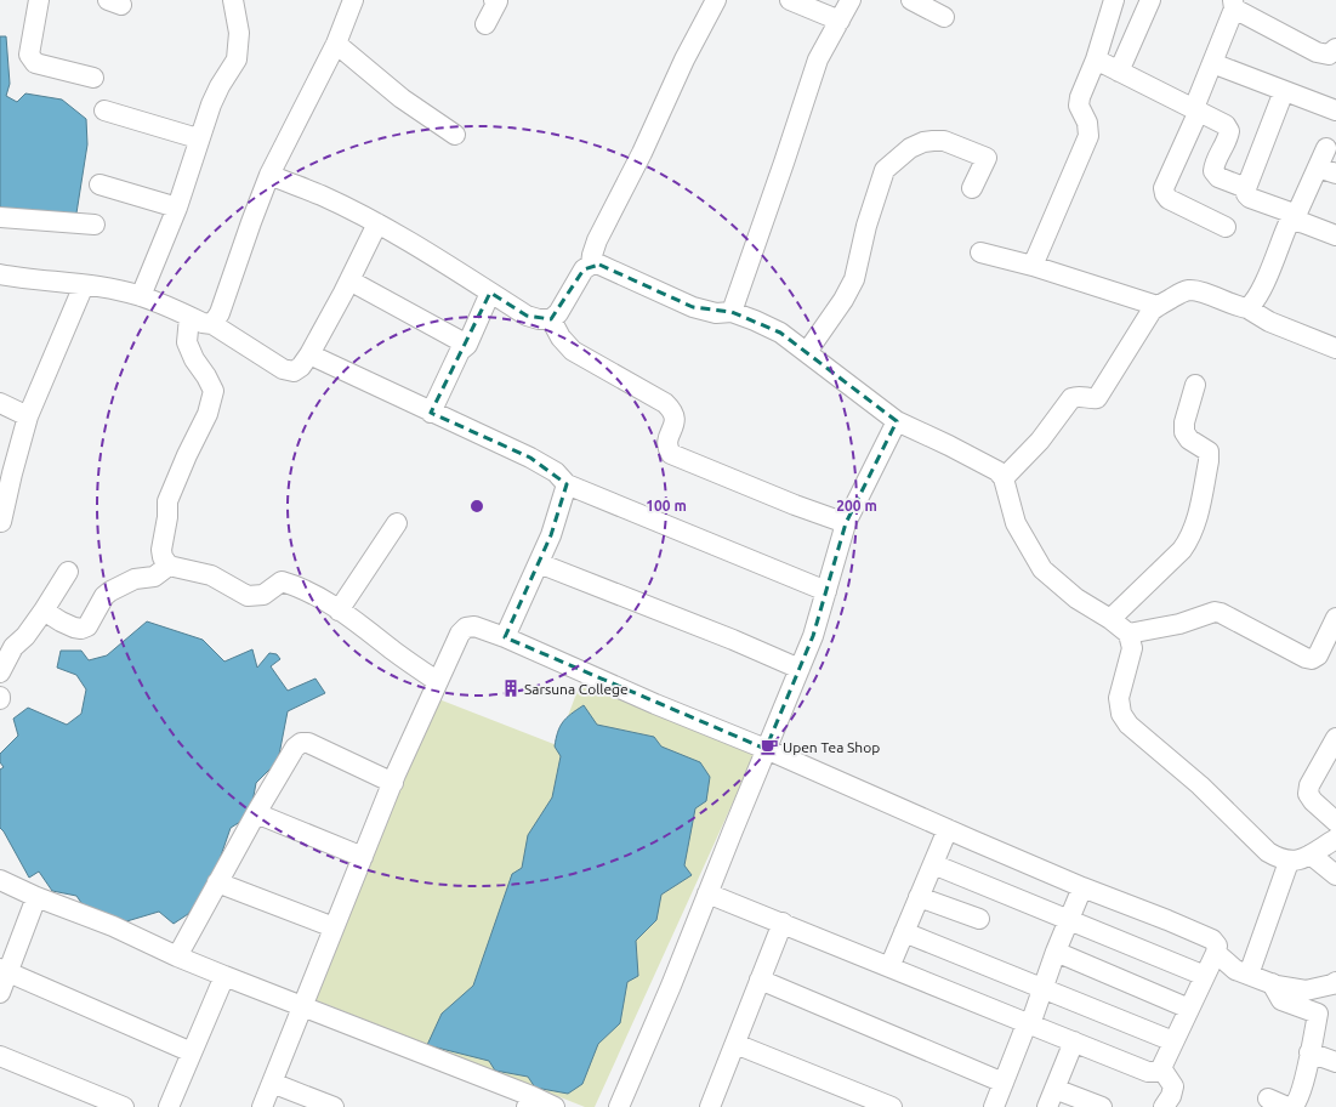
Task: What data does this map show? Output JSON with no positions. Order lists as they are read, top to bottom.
{
  "places": {
    "building": ["Sarsuna College"],
    "cafe": ["Upen Tea Shop"]
  },
  "rings": ["100 m", "200 m"]
}
